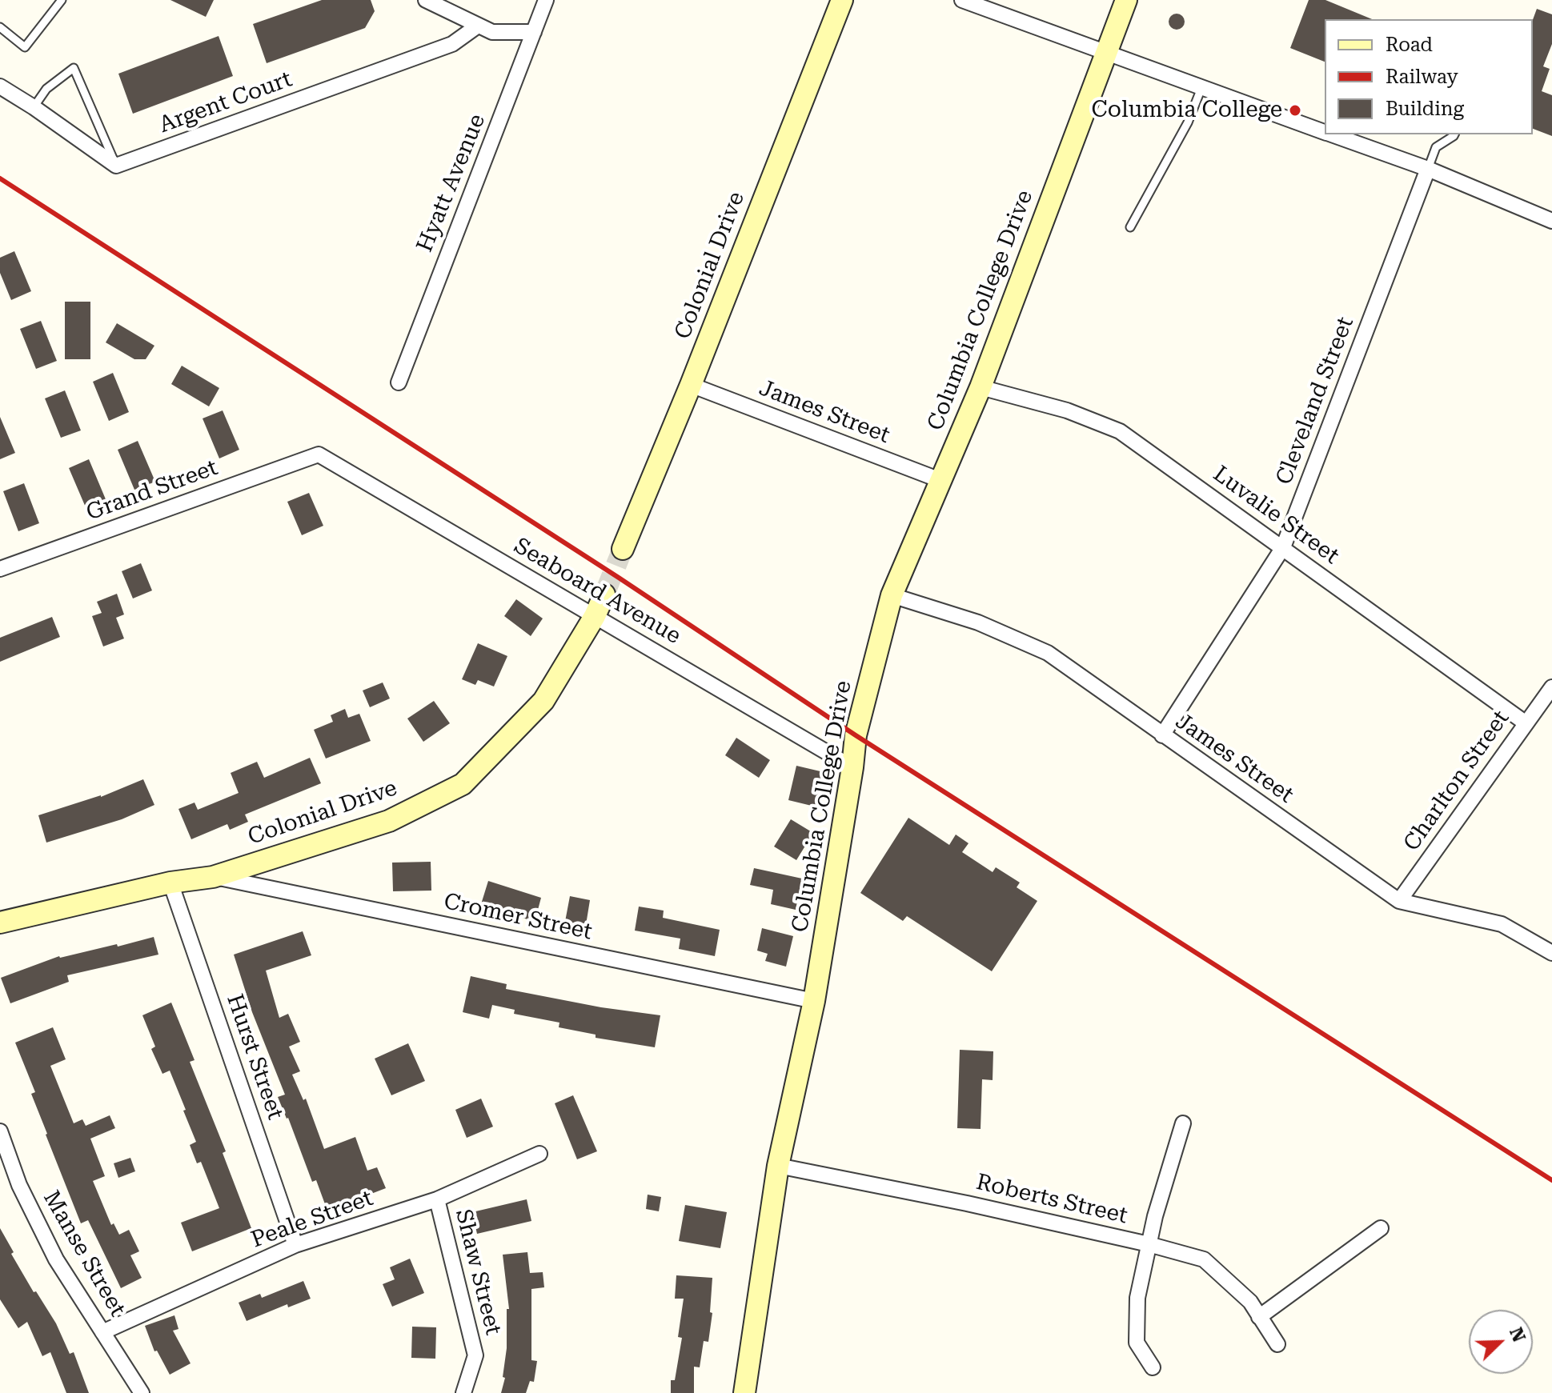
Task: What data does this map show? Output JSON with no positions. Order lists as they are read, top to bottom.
{
  "streets": {
    "street": [
      "Argent Court",
      "Hyatt Avenue",
      "Colonial Drive",
      "Columbia College Drive",
      "Cleveland Street",
      "James Street",
      "Grand Street",
      "Luvalie Street",
      "Seaboard Avenue",
      "Charlton Street",
      "Cromer Street",
      "Hurst Street",
      "Roberts Street",
      "Peale Street",
      "Manse Street",
      "Shaw Street"
    ]
  },
  "crossings": [
    ["Colonial Drive", "James Street"],
    ["Colonial Drive", "Seaboard Avenue"],
    ["Colonial Drive", "Cromer Street"],
    ["Colonial Drive", "Hurst Street"],
    ["Columbia College Drive", "James Street"],
    ["Columbia College Drive", "Luvalie Street"],
    ["Columbia College Drive", "Seaboard Avenue"],
    ["Columbia College Drive", "Cromer Street"],
    ["Columbia College Drive", "Roberts Street"],
    ["Cleveland Street", "James Street"],
    ["Cleveland Street", "Luvalie Street"],
    ["James Street", "Charlton Street"],
    ["Grand Street", "Seaboard Avenue"],
    ["Luvalie Street", "Charlton Street"],
    ["Hurst Street", "Peale Street"],
    ["Peale Street", "Manse Street"],
    ["Peale Street", "Shaw Street"]
  ],
  "places": ["Columbia College"],
  "legend": ["Road", "Railway", "Building"],
  "north": "top right"
}
